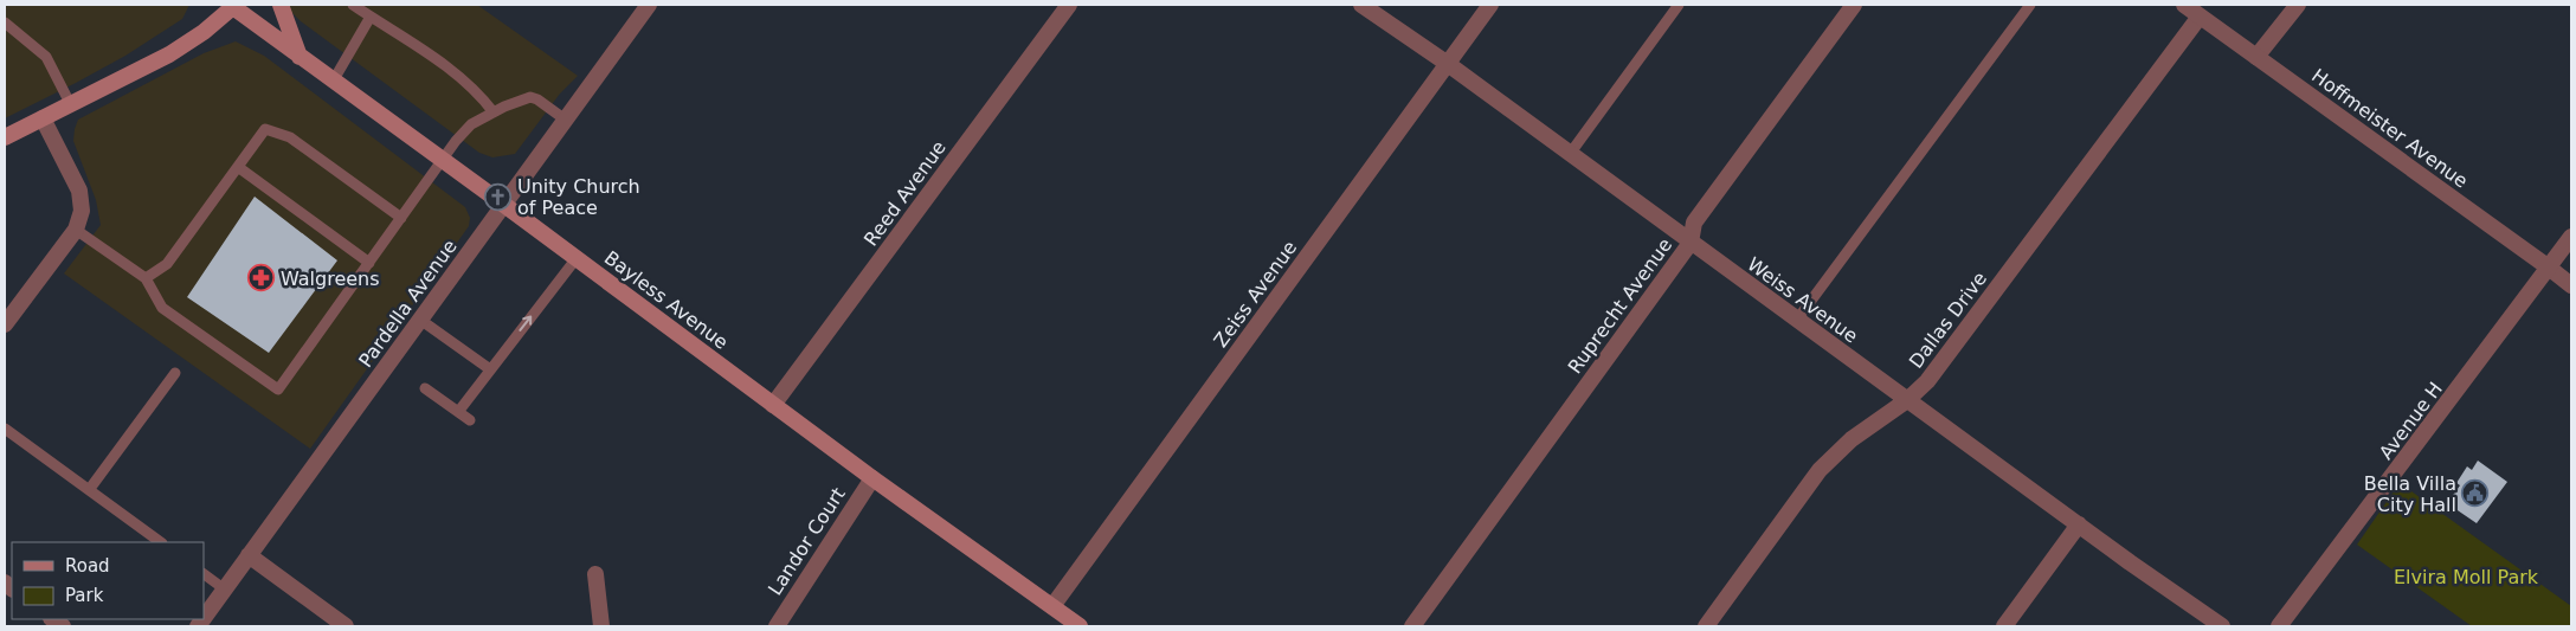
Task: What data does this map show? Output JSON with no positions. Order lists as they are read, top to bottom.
{
  "streets": {
    "main road": ["Bayless Avenue"],
    "street": [
      "Hoffmeister Avenue",
      "Reed Avenue",
      "Zeiss Avenue",
      "Weiss Avenue",
      "Pardella Avenue",
      "Ruprecht Avenue",
      "Dallas Drive",
      "Avenue H",
      "Landor Court"
    ]
  },
  "crossings": [
    ["Hoffmeister Avenue", "Dallas Drive"],
    ["Hoffmeister Avenue", "Avenue H"],
    ["Reed Avenue", "Bayless Avenue"],
    ["Zeiss Avenue", "Bayless Avenue"],
    ["Zeiss Avenue", "Weiss Avenue"],
    ["Bayless Avenue", "Pardella Avenue"],
    ["Bayless Avenue", "Landor Court"],
    ["Weiss Avenue", "Ruprecht Avenue"],
    ["Weiss Avenue", "Dallas Drive"]
  ],
  "parks": ["Elvira Moll Park"],
  "places": {
    "church": ["Unity Church of Peace"],
    "pharmacy": ["Walgreens"],
    "public building": ["Bella Villa City Hall"]
  },
  "legend": ["Road", "Park"]
}
